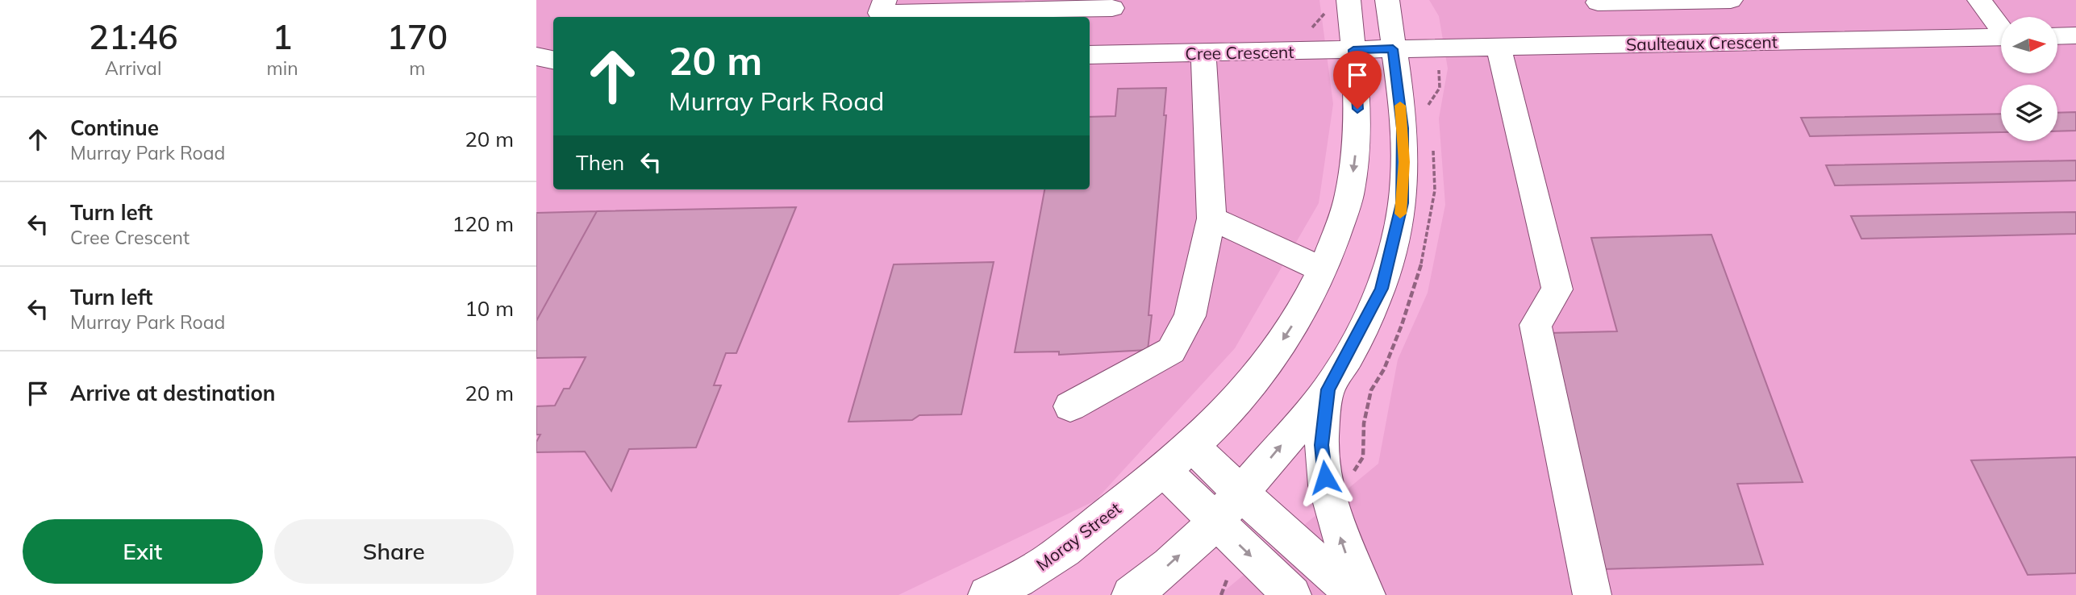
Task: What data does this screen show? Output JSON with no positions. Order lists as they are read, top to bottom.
{
  "streets": {
    "street": ["Saulteaux Crescent", "Cree Crescent", "Moray Street"]
  },
  "crossings": [
    ["Saulteaux Crescent", "Cree Crescent"],
    ["Cree Crescent", "Moray Street"]
  ],
  "north": "right",
  "page": {
    "eta": [
      "21:46",
      "Arrival",
      "1",
      "min",
      "170",
      "m"
    ],
    "turn": ["20 m", "Murray Park Road"],
    "list": [
      {
        "name": "Continue",
        "note": "Murray Park Road",
        "value": "20 m"
      },
      {
        "name": "Turn left",
        "note": "Cree Crescent",
        "value": "120 m"
      },
      {
        "name": "Turn left",
        "note": "Murray Park Road",
        "value": "10 m"
      },
      {
        "name": "Arrive at destination",
        "value": "20 m"
      }
    ],
    "then": "Then",
    "buttons": ["Exit", "Share"]
  }
}
